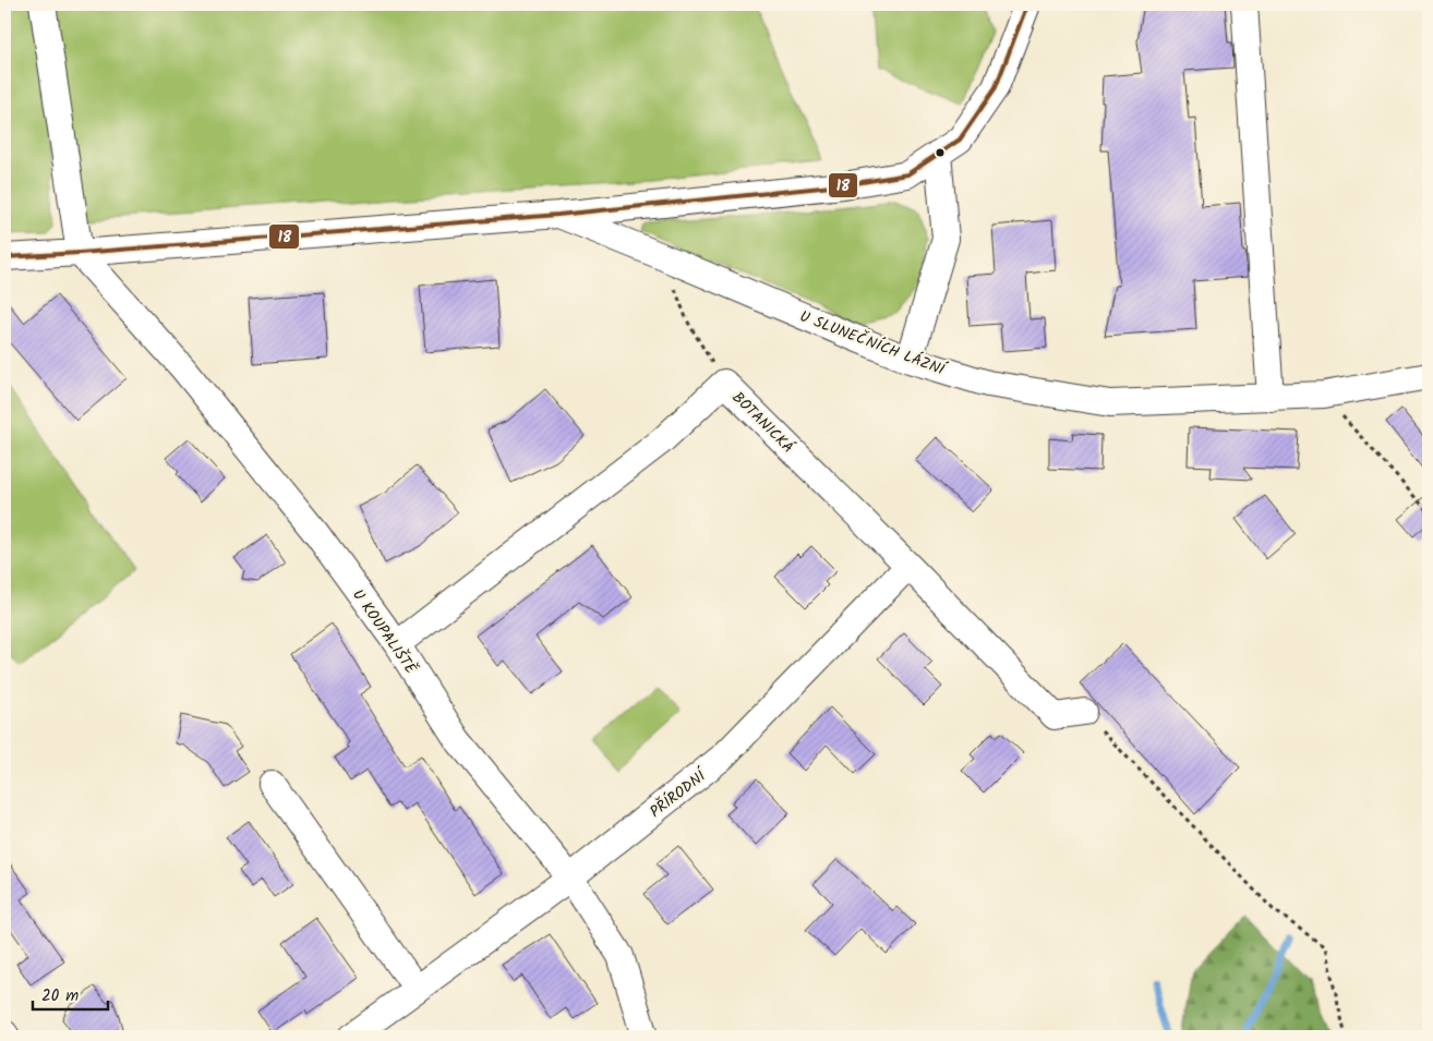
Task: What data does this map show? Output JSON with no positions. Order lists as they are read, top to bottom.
{
  "streets": {
    "street": [
      "U SLUNEČNÍCH LÁZNÍ",
      "BOTANICKÁ",
      "U KOUPALIŠTĚ",
      "PŘÍRODNÍ"
    ]
  },
  "crossings": [
    ["BOTANICKÁ", "U KOUPALIŠTĚ"],
    ["BOTANICKÁ", "PŘÍRODNÍ"],
    ["U KOUPALIŠTĚ", "PŘÍRODNÍ"]
  ],
  "lines": ["transit line 18"],
  "scale_bar": "20 m"
}
